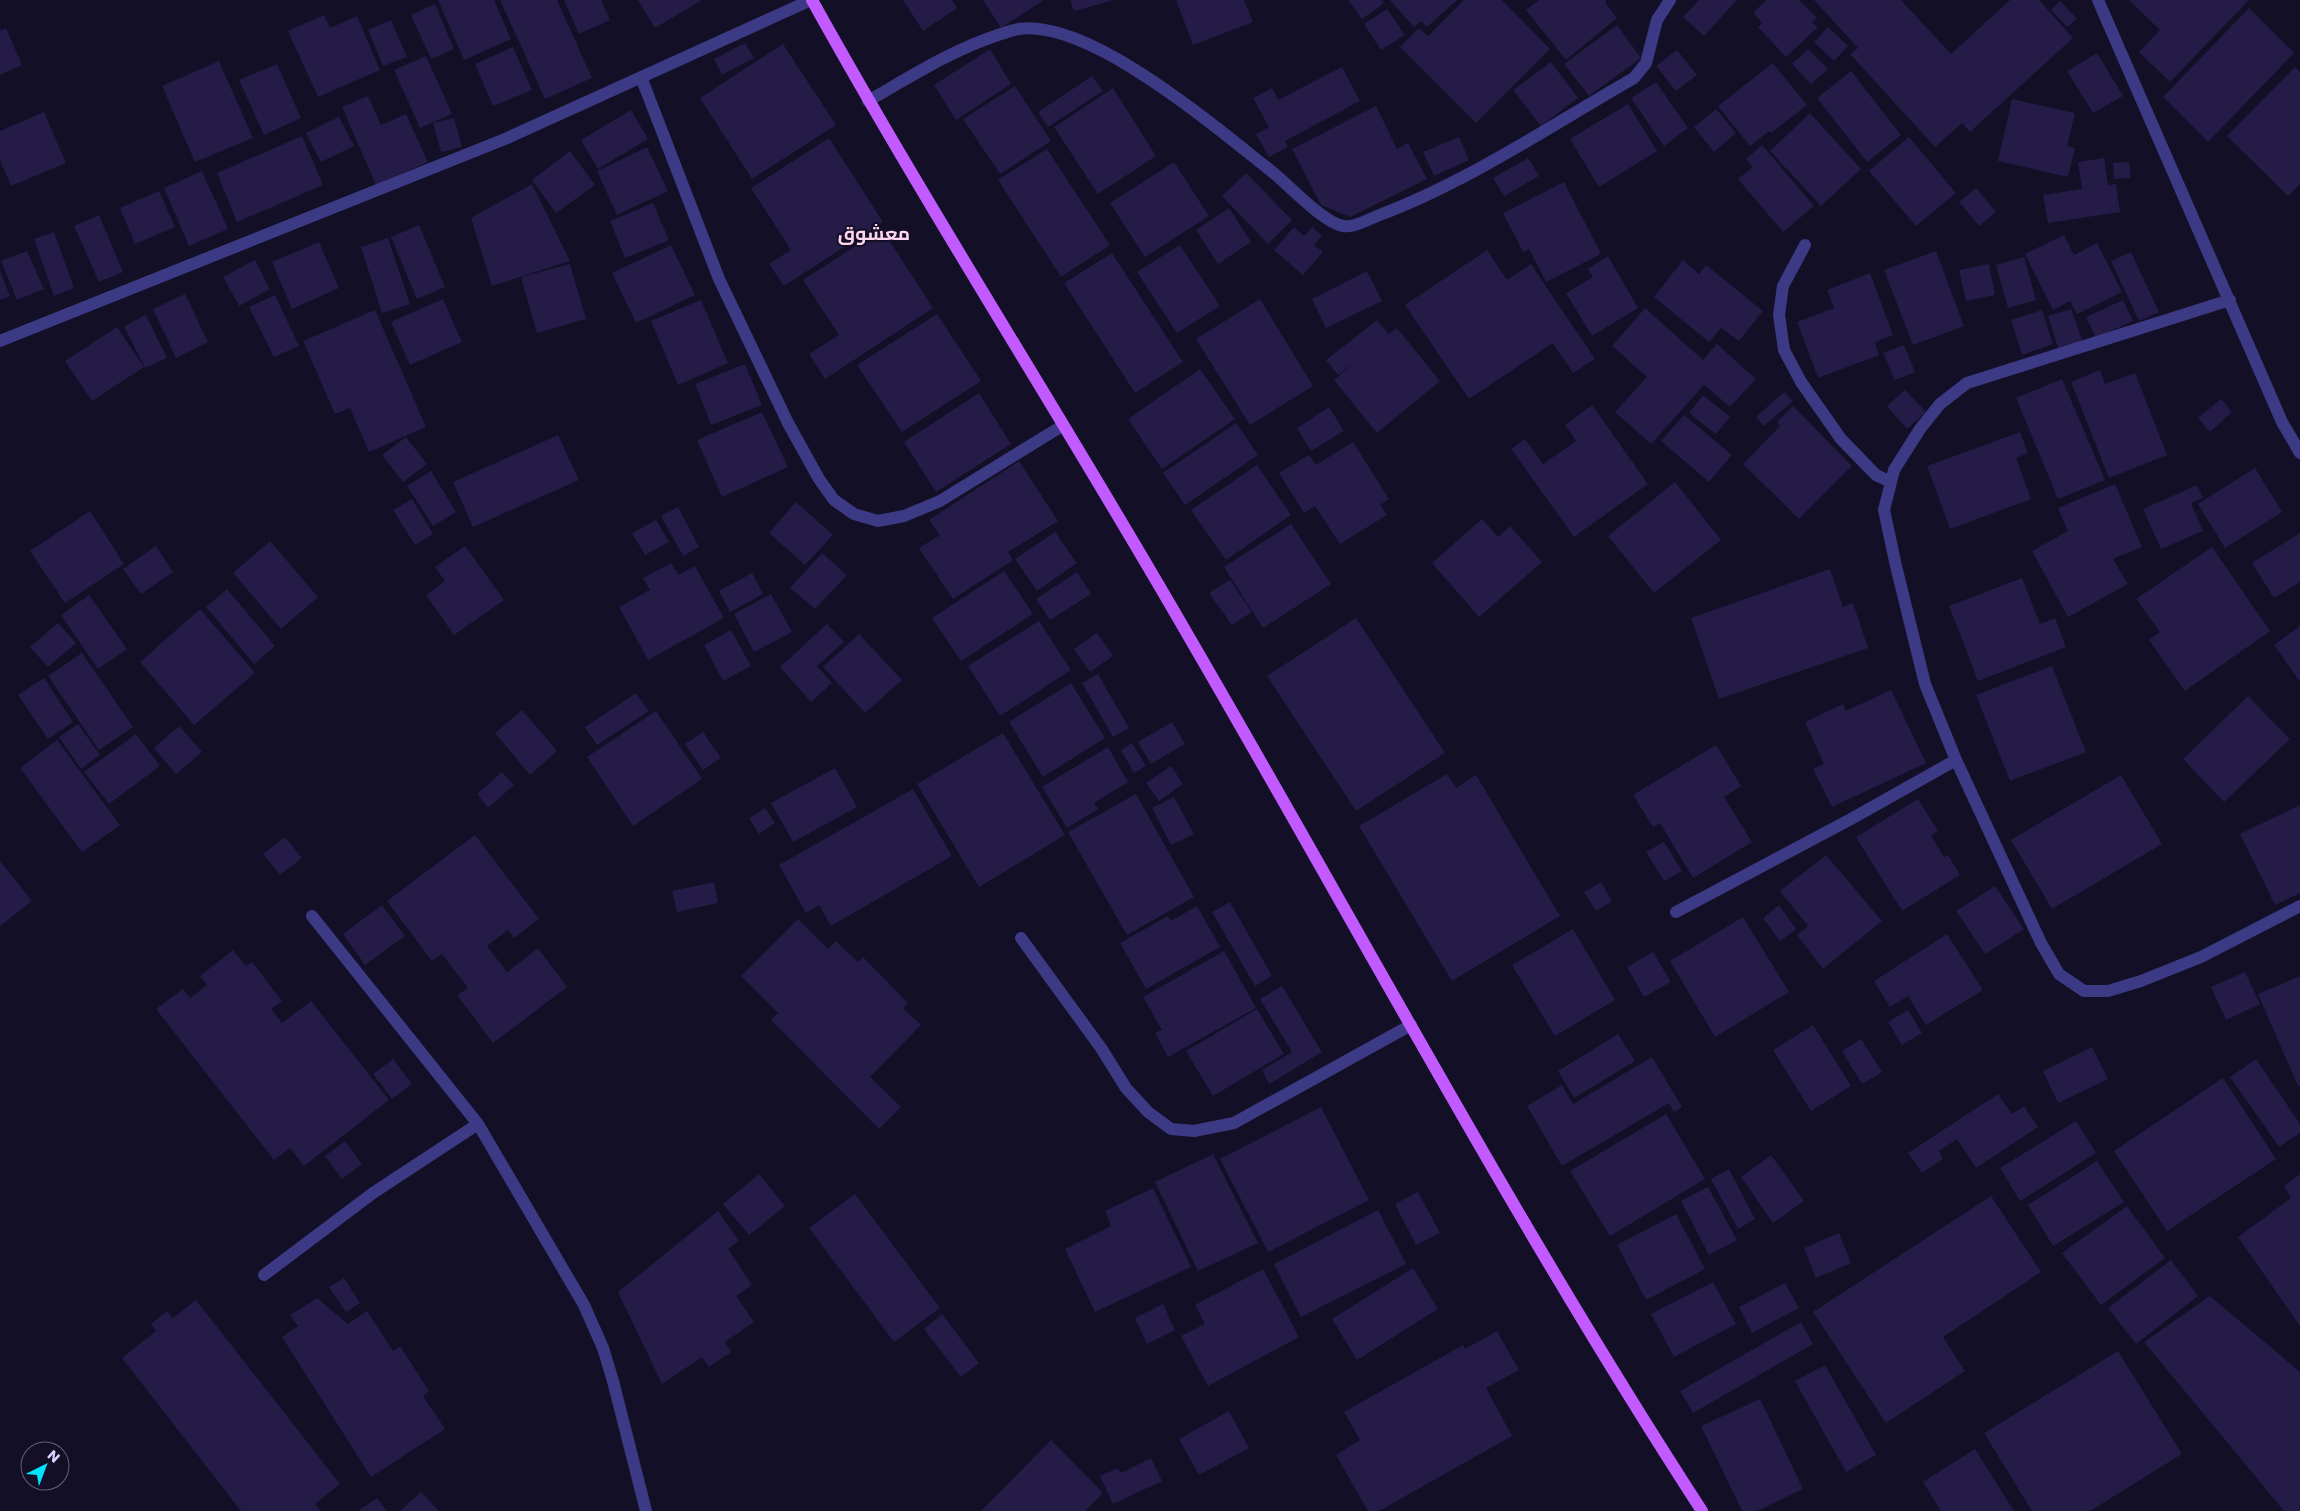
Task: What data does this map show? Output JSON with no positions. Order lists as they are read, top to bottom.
{
  "districts": ["معشوق"],
  "north": "top right"
}
